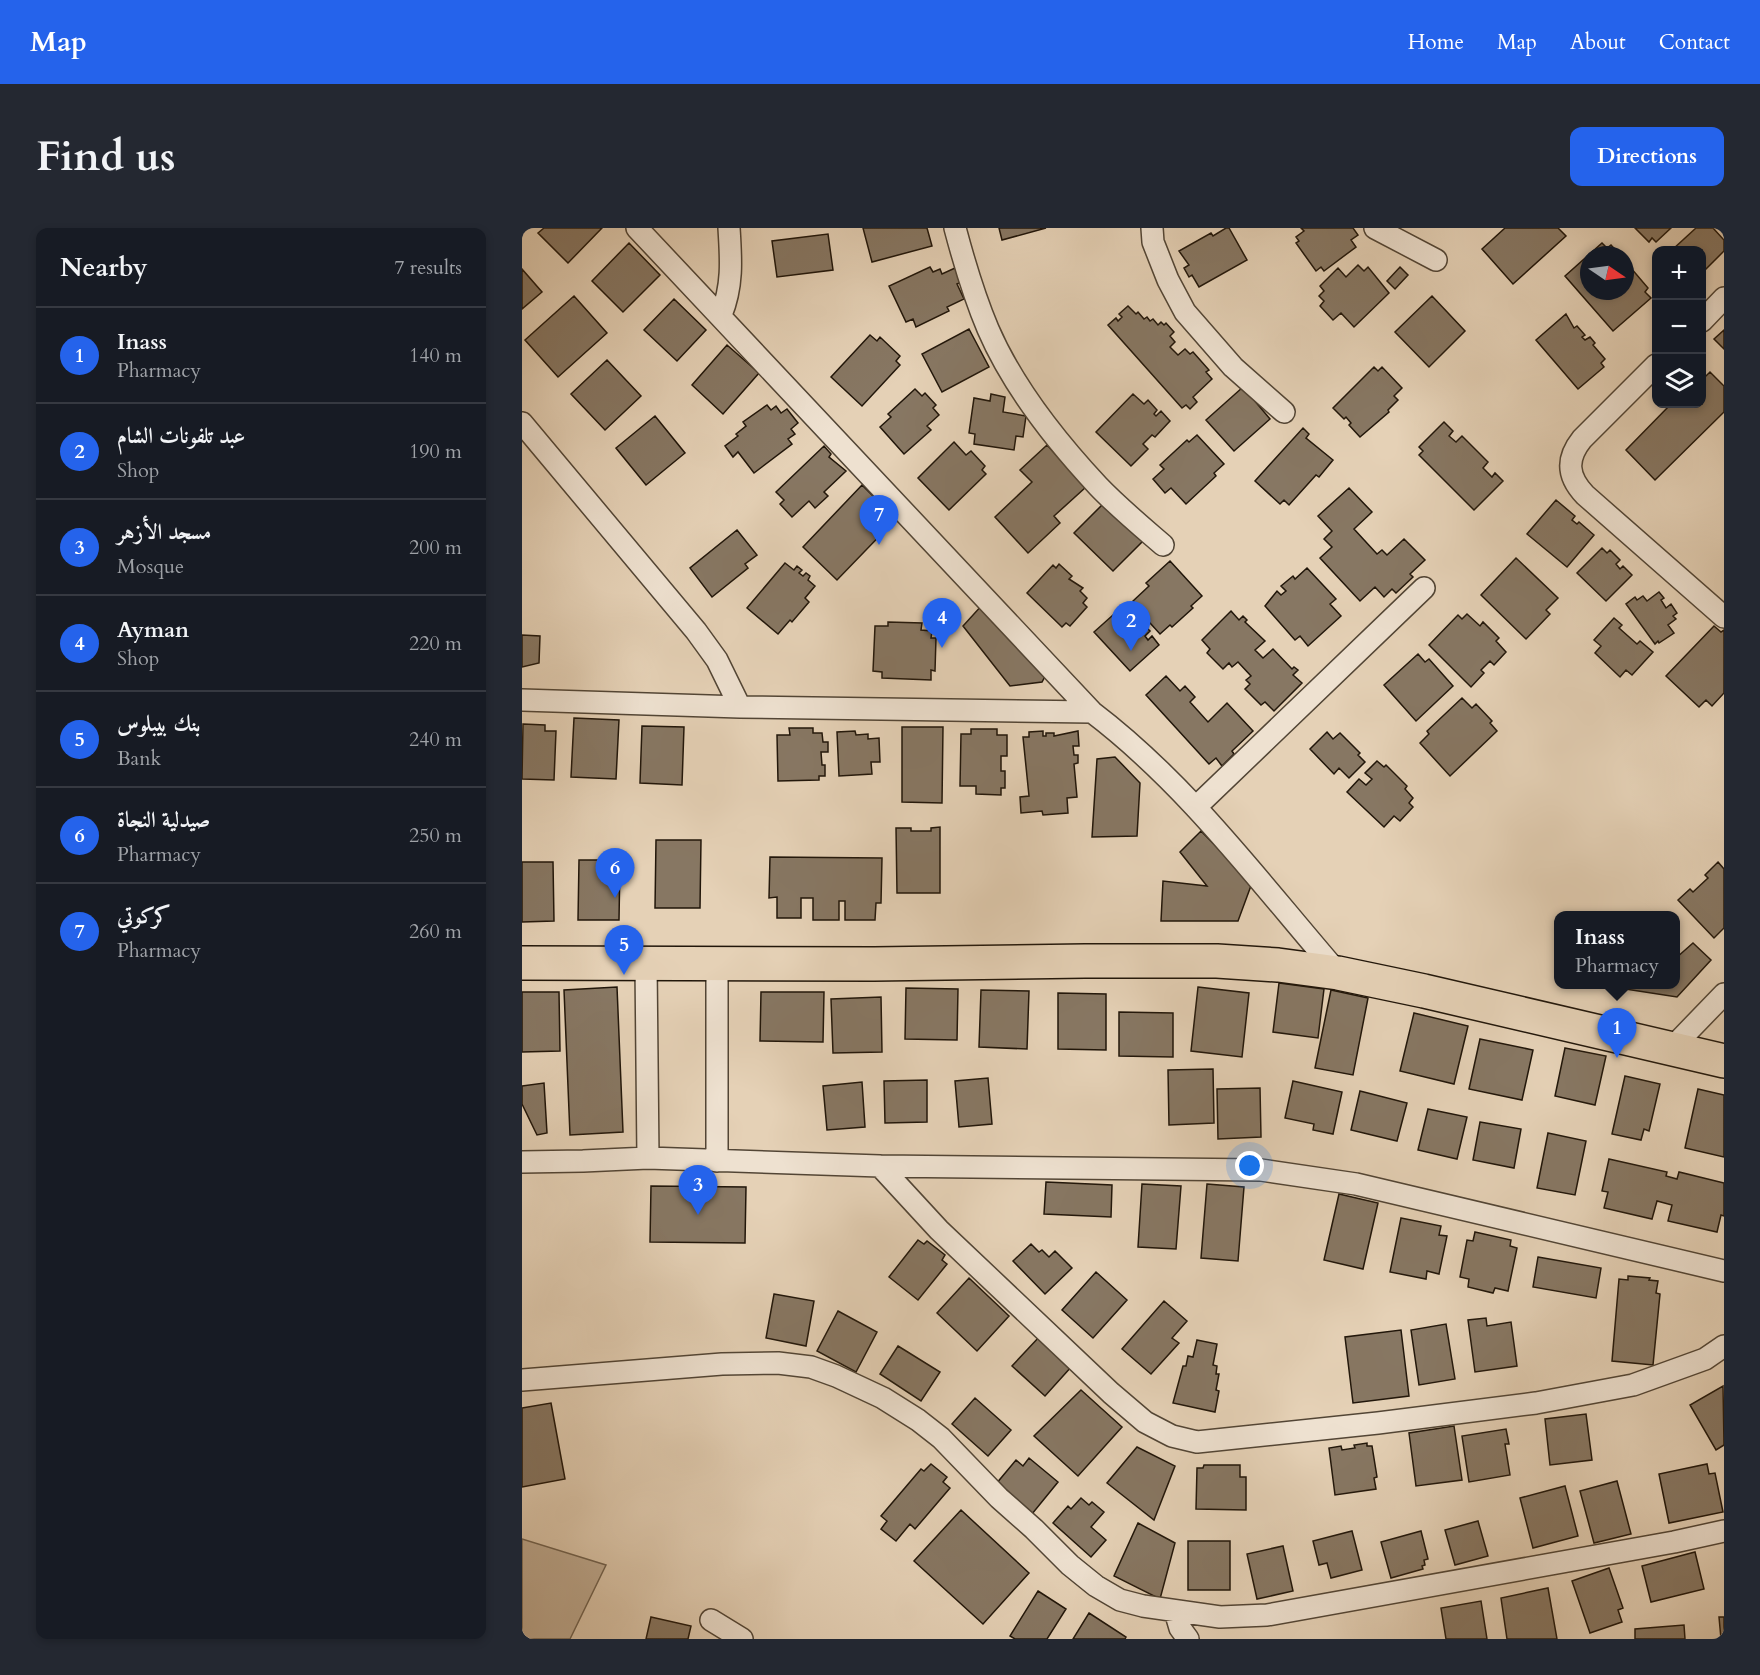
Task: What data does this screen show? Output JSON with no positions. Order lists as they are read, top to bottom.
{
  "north": "right",
  "page": {
    "header": "Map",
    "nav": [
      "Home",
      "Map",
      "About",
      "Contact"
    ],
    "buttons": "Directions",
    "title": "Find us",
    "heading": ["Nearby", "7 results"],
    "map_buttons": ["+", "−"],
    "list": [
      {
        "mark": "1",
        "name": "Inass",
        "note": "Pharmacy",
        "value": "140 m"
      },
      {
        "mark": "2",
        "name": "عبد تلفونات الشام",
        "note": "Shop",
        "value": "190 m"
      },
      {
        "mark": "3",
        "name": "مسجد الأزهر",
        "note": "Mosque",
        "value": "200 m"
      },
      {
        "mark": "4",
        "name": "Ayman",
        "note": "Shop",
        "value": "220 m"
      },
      {
        "mark": "5",
        "name": "بنك بيبلوس",
        "note": "Bank",
        "value": "240 m"
      },
      {
        "mark": "6",
        "name": "صيدلية النجاة",
        "note": "Pharmacy",
        "value": "250 m"
      },
      {
        "mark": "7",
        "name": "كركوتي",
        "note": "Pharmacy",
        "value": "260 m"
      }
    ],
    "pins": [
      "7",
      "4",
      "2",
      "6",
      "5",
      "1",
      "3"
    ],
    "popup": ["Inass", "Pharmacy"]
  }
}
